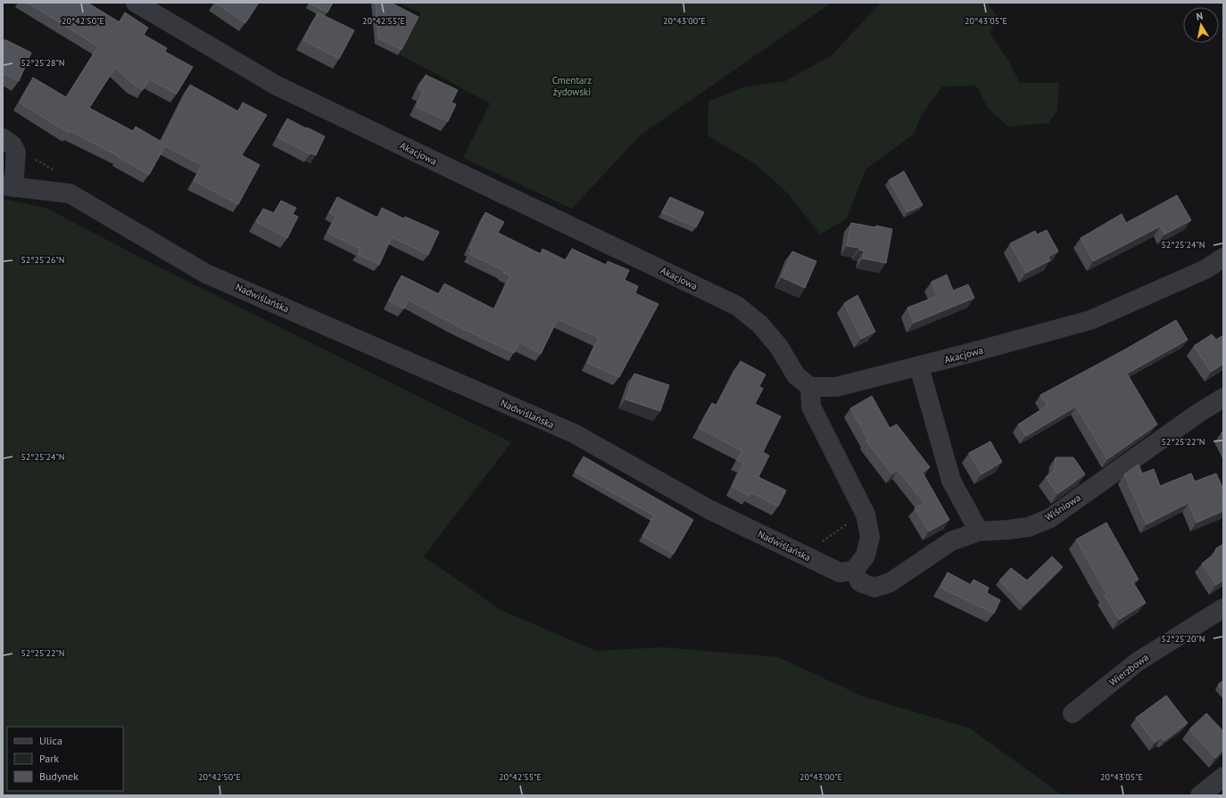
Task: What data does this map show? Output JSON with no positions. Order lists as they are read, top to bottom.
{
  "streets": {
    "street": [
      "Akacjowa",
      "Nadwiślańska",
      "Wiśniowa",
      "Wierzbowa"
    ]
  },
  "crossings": [
    ["Nadwiślańska", "Wiśniowa"]
  ],
  "parks": ["Cmentarz żydowski"],
  "legend": ["Ulica", "Park", "Budynek"],
  "north": "top",
  "coordinates": [
    "20°42'50\"E",
    "20°42'55\"E",
    "20°43'00\"E",
    "20°43'05\"E",
    "52°25'28\"N",
    "52°25'24\"N",
    "52°25'26\"N",
    "52°25'22\"N",
    "52°25'20\"N"
  ]
}
